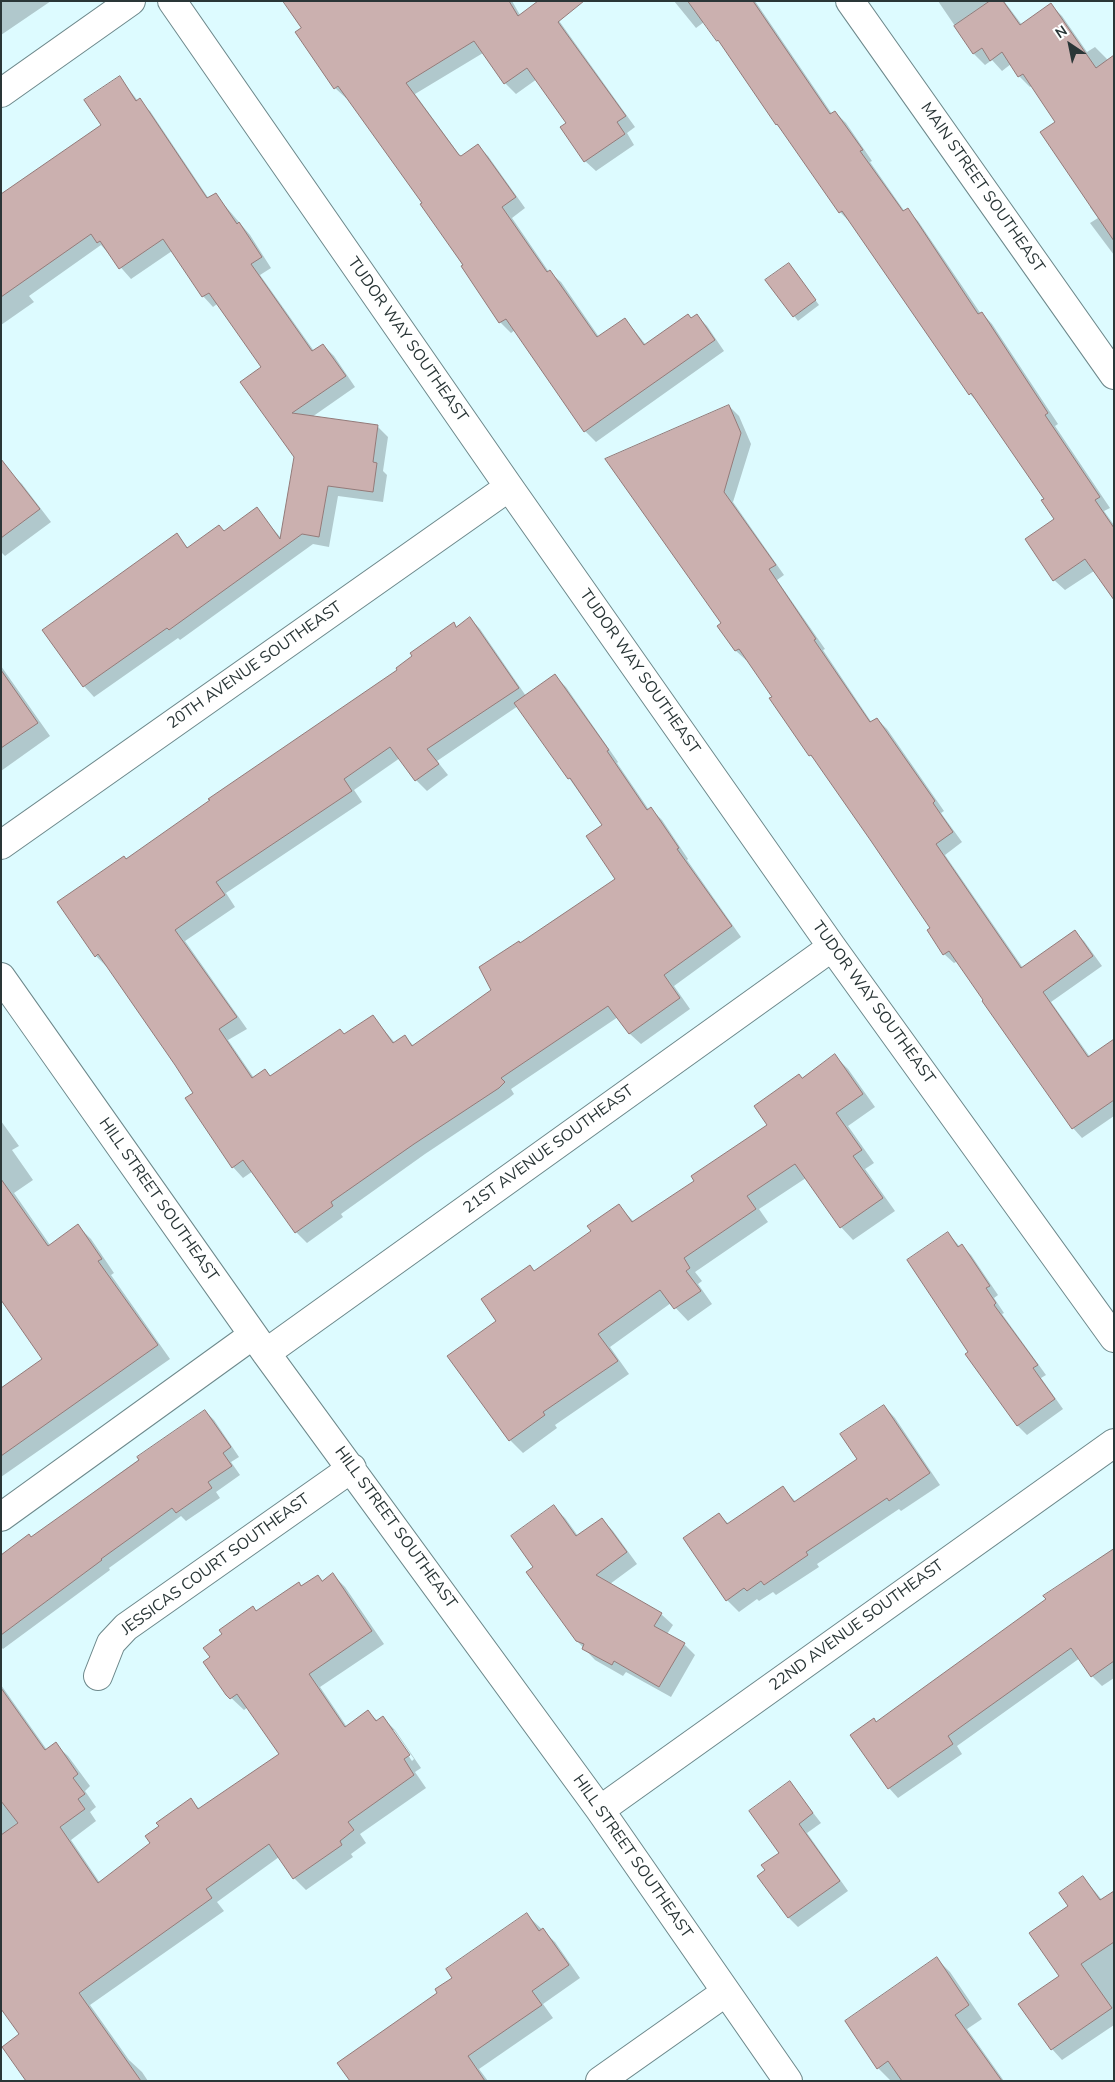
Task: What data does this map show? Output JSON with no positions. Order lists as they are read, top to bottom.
{
  "streets": {
    "street": [
      "MAIN STREET SOUTHEAST",
      "TUDOR WAY SOUTHEAST",
      "20TH AVENUE SOUTHEAST",
      "21ST AVENUE SOUTHEAST",
      "HILL STREET SOUTHEAST",
      "JESSICAS COURT SOUTHEAST",
      "22ND AVENUE SOUTHEAST"
    ]
  },
  "crossings": [
    ["TUDOR WAY SOUTHEAST", "20TH AVENUE SOUTHEAST"],
    ["TUDOR WAY SOUTHEAST", "21ST AVENUE SOUTHEAST"],
    ["21ST AVENUE SOUTHEAST", "HILL STREET SOUTHEAST"],
    ["HILL STREET SOUTHEAST", "JESSICAS COURT SOUTHEAST"],
    ["HILL STREET SOUTHEAST", "22ND AVENUE SOUTHEAST"]
  ],
  "north": "top left"
}
